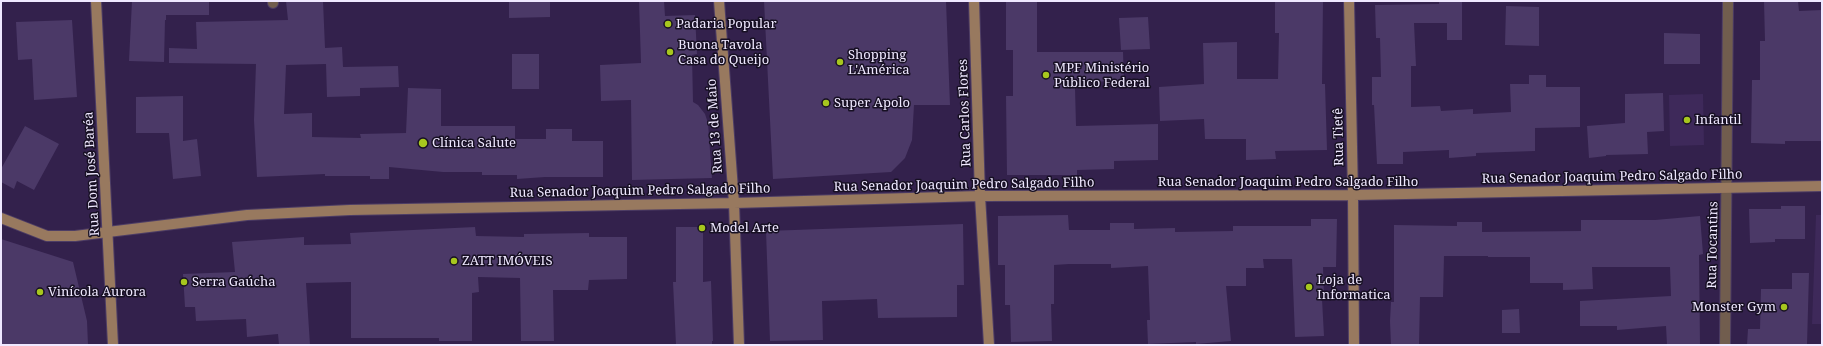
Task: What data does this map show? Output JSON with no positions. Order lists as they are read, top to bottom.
{
  "streets": {
    "main road": [
      "Rua Carlos Flores",
      "Rua 13 de Maio",
      "Rua Tietê",
      "Rua Dom José Baréa",
      "Rua Senador Joaquim Pedro Salgado Filho"
    ],
    "street": ["Rua Tocantins"]
  },
  "crossings": [
    ["Rua Carlos Flores", "Rua Senador Joaquim Pedro Salgado Filho"],
    ["Rua 13 de Maio", "Rua Senador Joaquim Pedro Salgado Filho"],
    ["Rua Tietê", "Rua Senador Joaquim Pedro Salgado Filho"],
    ["Rua Dom José Baréa", "Rua Senador Joaquim Pedro Salgado Filho"],
    ["Rua Senador Joaquim Pedro Salgado Filho", "Rua Tocantins"]
  ],
  "places": [
    "Padaria Popular",
    "Buona Tavola Casa do Queijo",
    "Shopping L'América",
    "MPF Ministério Público Federal",
    "Super Apolo",
    "Infantil",
    "Clínica Salute",
    "Model Arte",
    "ZATT IMÓVEIS",
    "Serra Gaúcha",
    "Loja de Informatica",
    "Vinícola Aurora",
    "Monster Gym"
  ]
}
